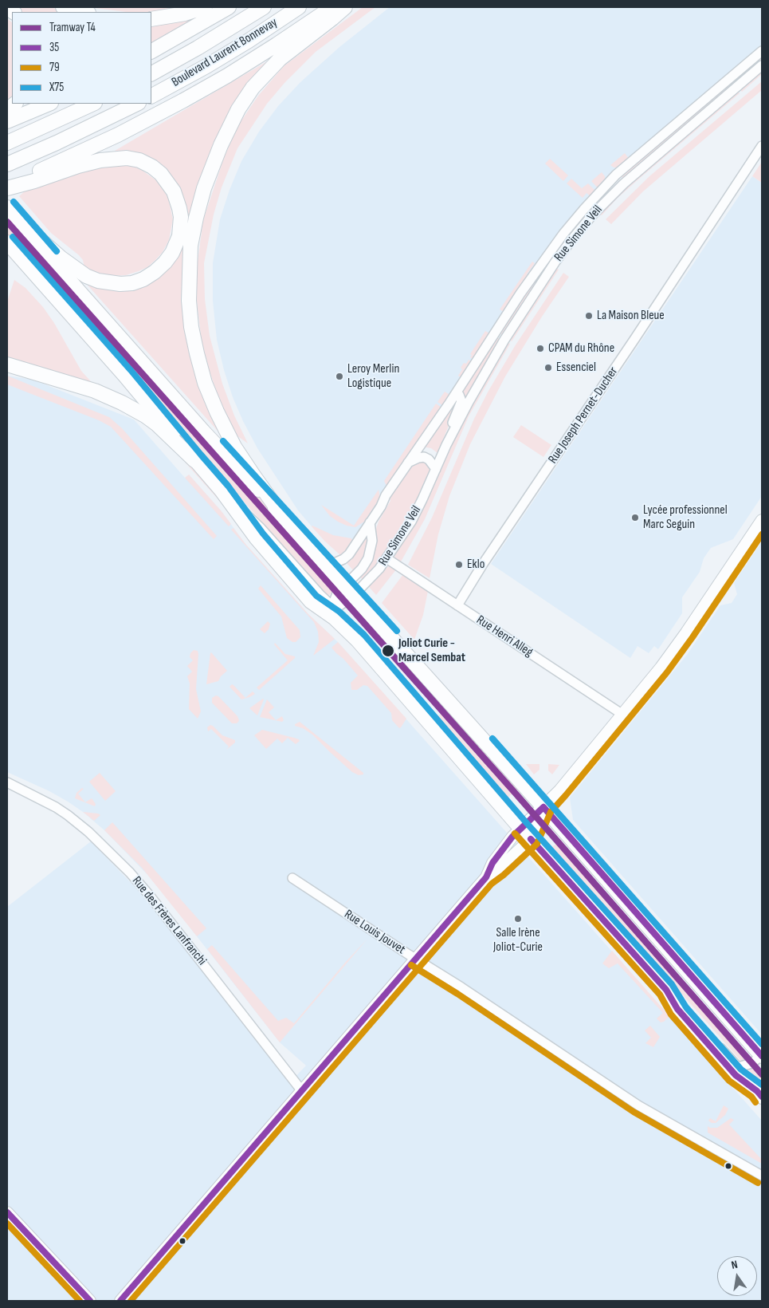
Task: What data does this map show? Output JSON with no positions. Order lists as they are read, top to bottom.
{
  "streets": {
    "main road": ["Boulevard Laurent Bonnevay"],
    "street": [
      "Rue Simone Veil",
      "Rue Joseph Pernet-Ducher",
      "Rue Henri Alleg",
      "Rue des Frères Lanfranchi",
      "Rue Louis Jouvet"
    ]
  },
  "crossings": [
    ["Rue Simone Veil", "Rue Henri Alleg"],
    ["Rue Joseph Pernet-Ducher", "Rue Henri Alleg"]
  ],
  "places": [
    "La Maison Bleue",
    "CPAM du Rhône",
    "Essenciel",
    "Leroy Merlin Logistique",
    "Lycée professionnel Marc Seguin",
    "Eklo",
    "Joliot Curie - Marcel Sembat",
    "Salle Irène Joliot-Curie"
  ],
  "lines": [
    "transit line X75",
    "tram line T4",
    "transit line 79",
    "transit line 35"
  ],
  "legend": [
    "Tramway T4",
    "35",
    "79",
    "X75"
  ],
  "north": "top"
}
